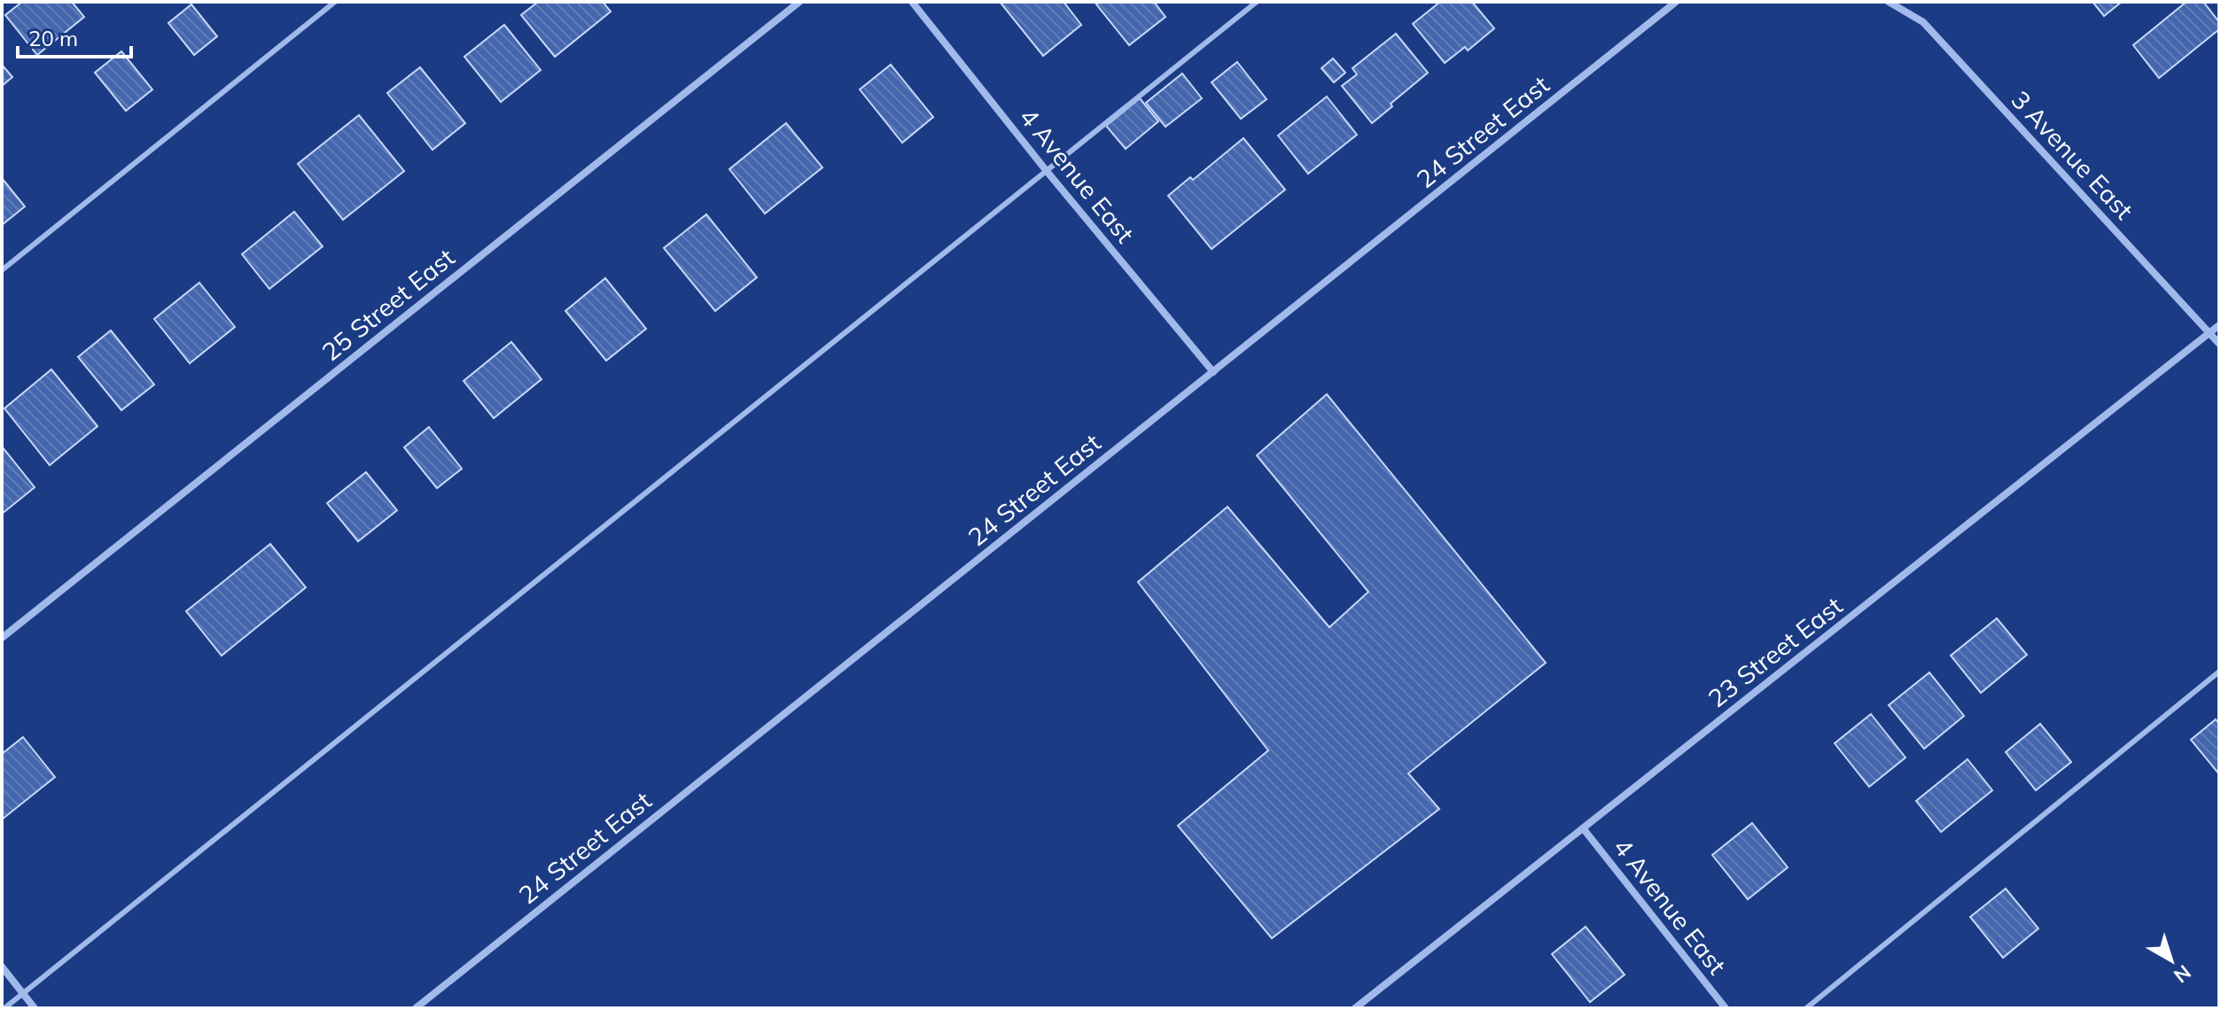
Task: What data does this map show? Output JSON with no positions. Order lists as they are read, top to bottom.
{
  "streets": {
    "street": [
      "24 Street East",
      "3 Avenue East",
      "4 Avenue East",
      "25 Street East",
      "23 Street East"
    ]
  },
  "crossings": [
    ["24 Street East", "4 Avenue East"],
    ["3 Avenue East", "23 Street East"],
    ["4 Avenue East", "23 Street East"]
  ],
  "scale_bar": "20 m",
  "north": "bottom right"
}
